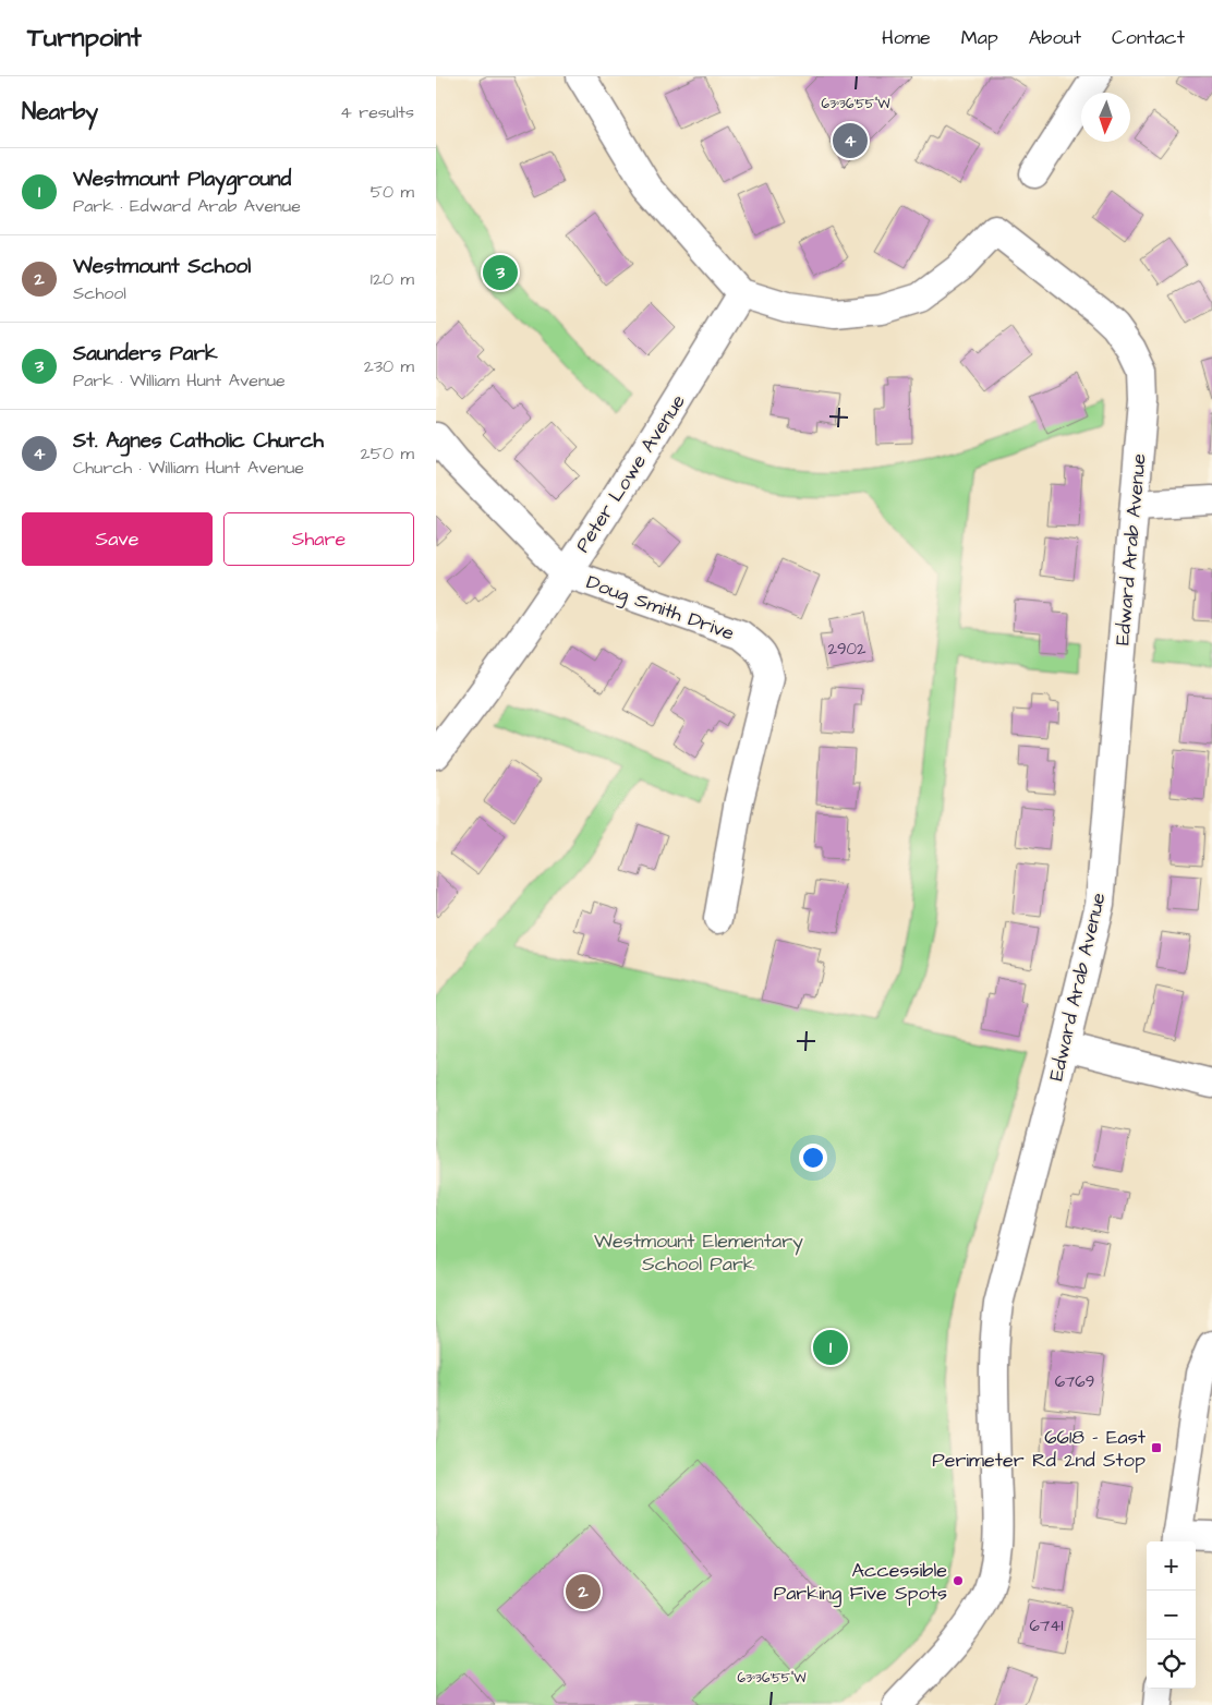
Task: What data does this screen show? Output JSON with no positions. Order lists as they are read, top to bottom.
{
  "streets": {
    "street": ["Peter Lowe Avenue", "Edward Arab Avenue", "Doug Smith Drive"]
  },
  "crossings": [
    ["Peter Lowe Avenue", "Edward Arab Avenue"],
    ["Peter Lowe Avenue", "Doug Smith Drive"]
  ],
  "parks": ["Westmount Elementary School Park"],
  "places": {
    "transit": ["6618 - East Perimeter Rd 2nd Stop"],
    "other": ["Accessible Parking Five Spots"]
  },
  "house_numbers": ["2902", "6769", "6741"],
  "north": "bottom",
  "page": {
    "header": "Turnpoint",
    "nav": [
      "Home",
      "Map",
      "About",
      "Contact"
    ],
    "heading": ["Nearby", "4 results"],
    "pins": [
      "4",
      "3",
      "1",
      "2"
    ],
    "list": [
      {
        "mark": "1",
        "name": "Westmount Playground",
        "note": "Park · Edward Arab Avenue",
        "value": "50 m"
      },
      {
        "mark": "2",
        "name": "Westmount School",
        "note": "School",
        "value": "120 m"
      },
      {
        "mark": "3",
        "name": "Saunders Park",
        "note": "Park · William Hunt Avenue",
        "value": "230 m"
      },
      {
        "mark": "4",
        "name": "St. Agnes Catholic Church",
        "note": "Church · William Hunt Avenue",
        "value": "250 m"
      }
    ],
    "buttons": ["Save", "Share"],
    "map_buttons": ["+", "−"]
  },
  "coordinates": ["63°36'55\"W"]
}
